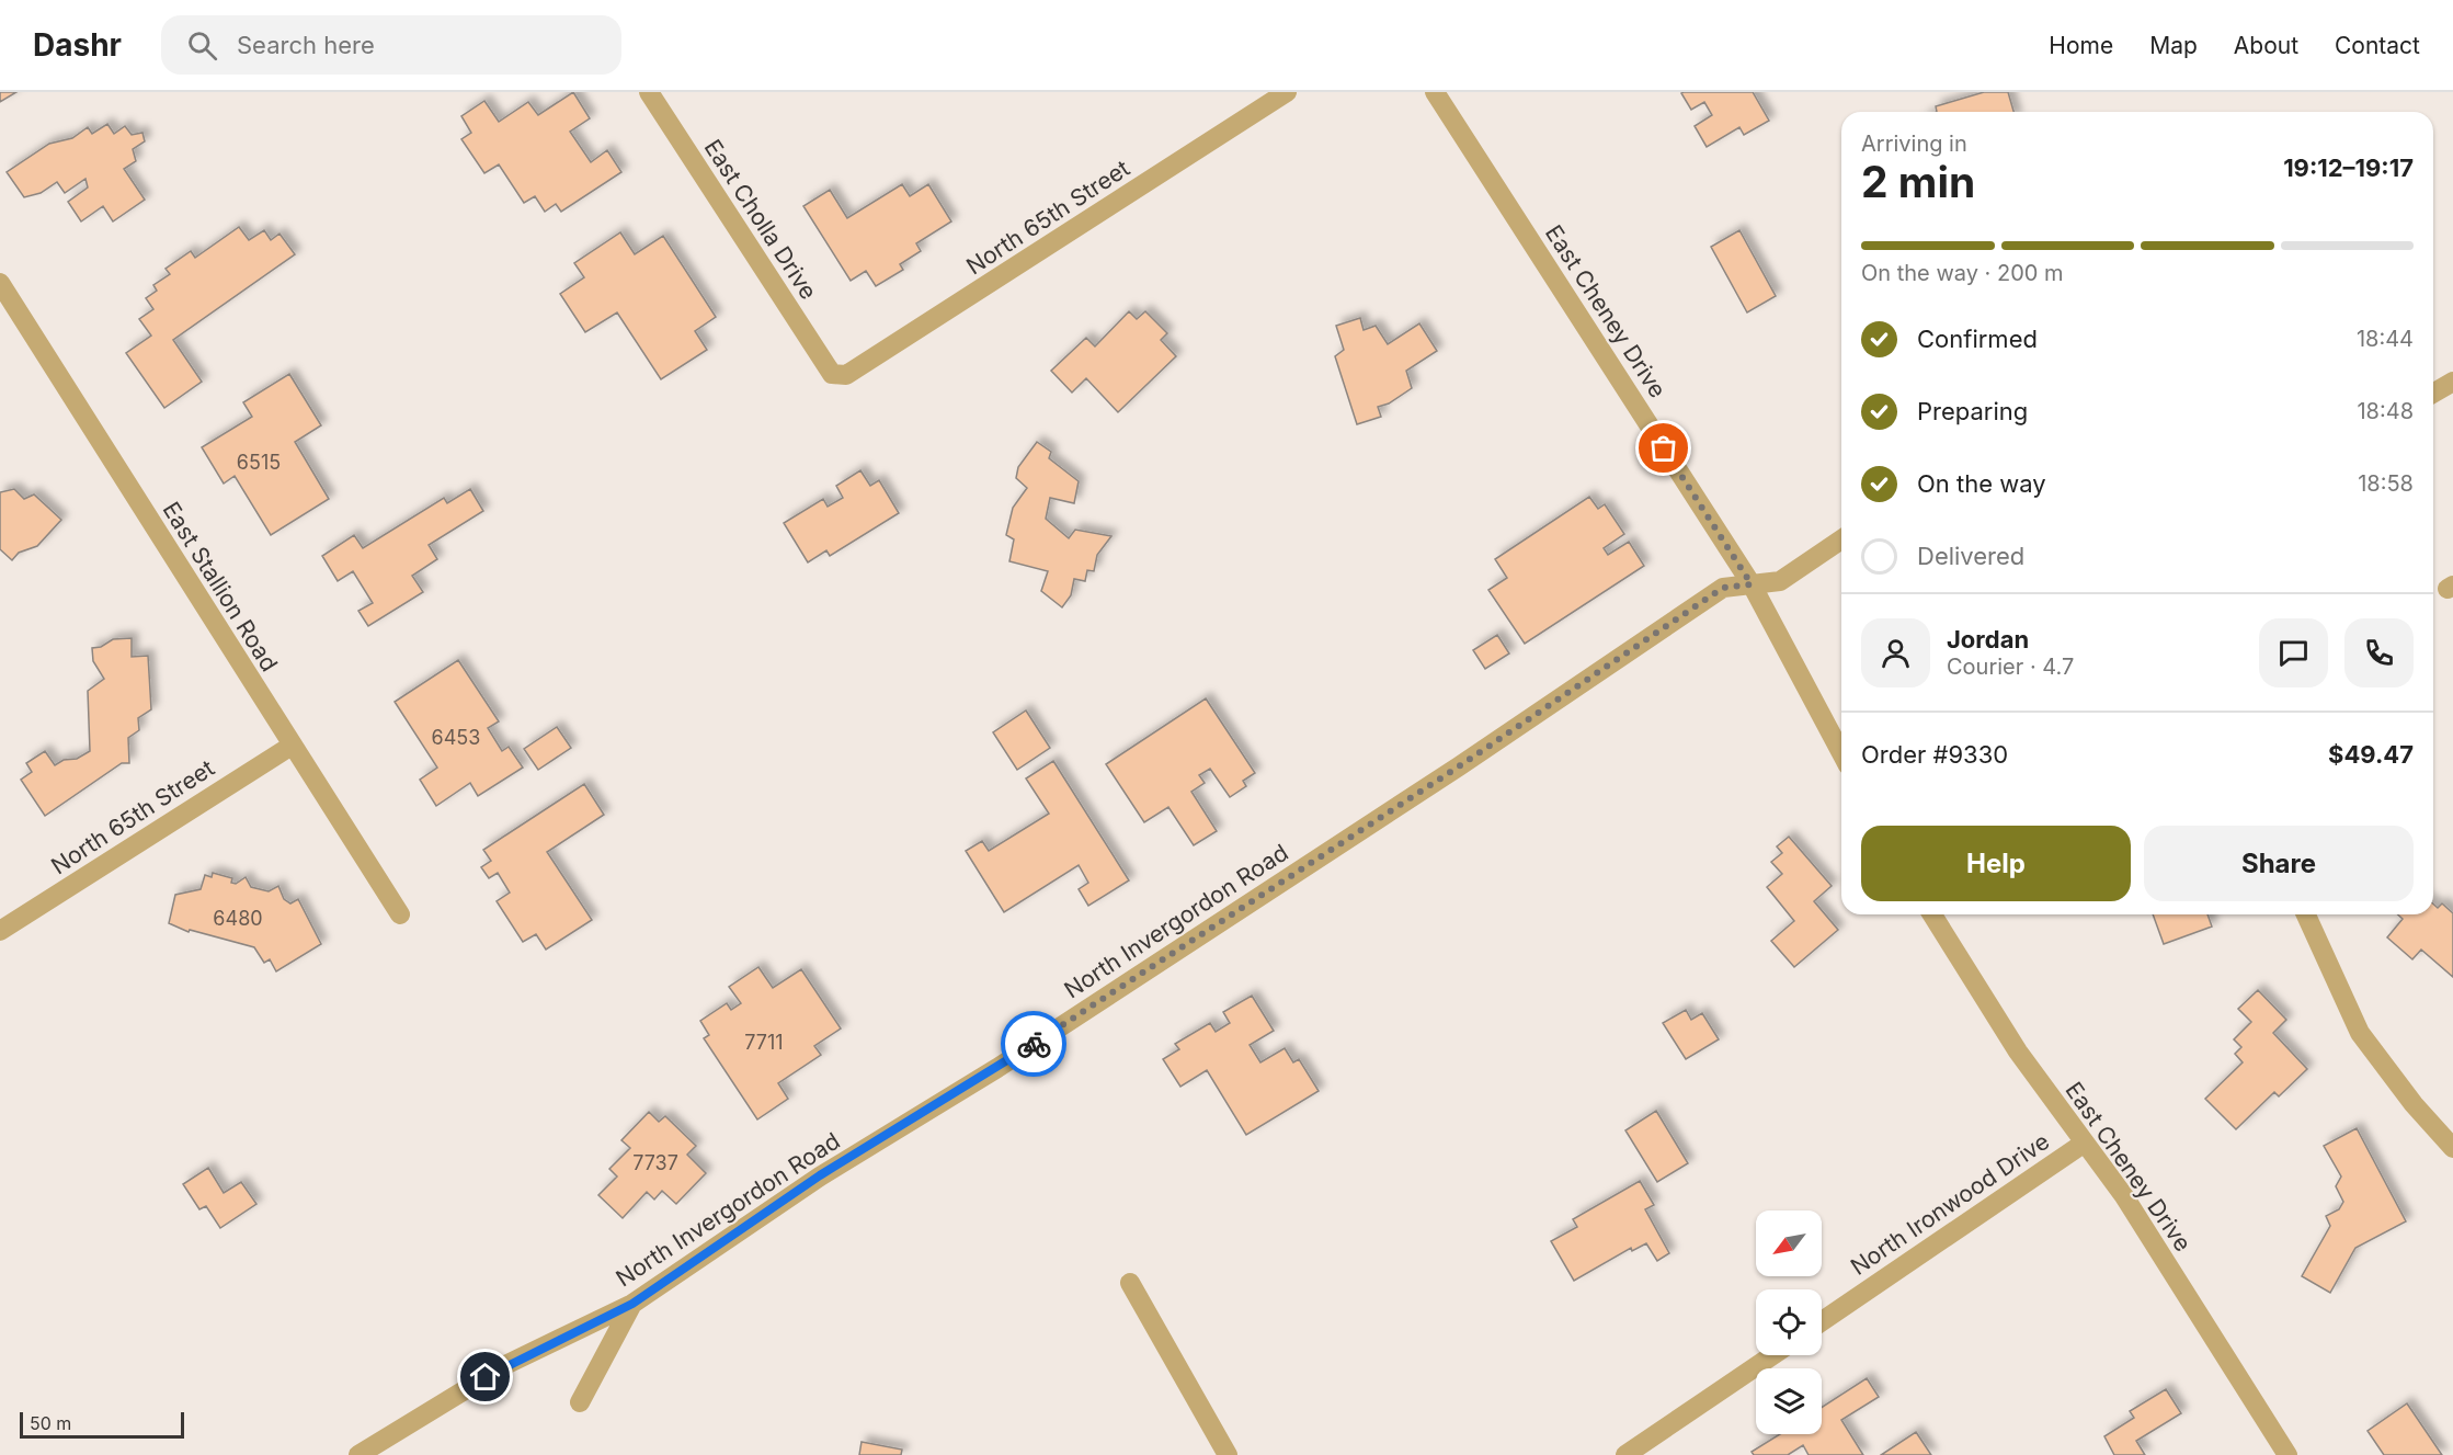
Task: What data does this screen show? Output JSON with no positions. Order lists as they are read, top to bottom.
{
  "streets": {
    "street": [
      "North 65th Street",
      "East Cholla Drive",
      "East Cheney Drive",
      "East Stallion Road",
      "North Invergordon Road",
      "North Ironwood Drive"
    ]
  },
  "crossings": [
    ["North 65th Street", "East Cholla Drive"],
    ["North 65th Street", "East Stallion Road"],
    ["East Cheney Drive", "North Invergordon Road"],
    ["East Cheney Drive", "North Ironwood Drive"]
  ],
  "house_numbers": [
    "6515",
    "6453",
    "6480",
    "7711",
    "7737"
  ],
  "scale_bar": "50 m",
  "north": "bottom left",
  "page": {
    "header": "Dashr",
    "search": "Search here",
    "nav": [
      "Home",
      "Map",
      "About",
      "Contact"
    ],
    "heading": ["2 min", "Arriving in", "19:12–19:17"],
    "panel": [
      "Jordan",
      "Courier · 4.7",
      "Order #9330",
      "$49.47"
    ],
    "bar": "On the way · 200 m",
    "list": [
      ["Confirmed", "18:44"],
      ["Preparing", "18:48"],
      ["On the way", "18:58"],
      "Delivered"
    ],
    "buttons": ["Help", "Share"],
    "scale": "50 m"
  }
}
